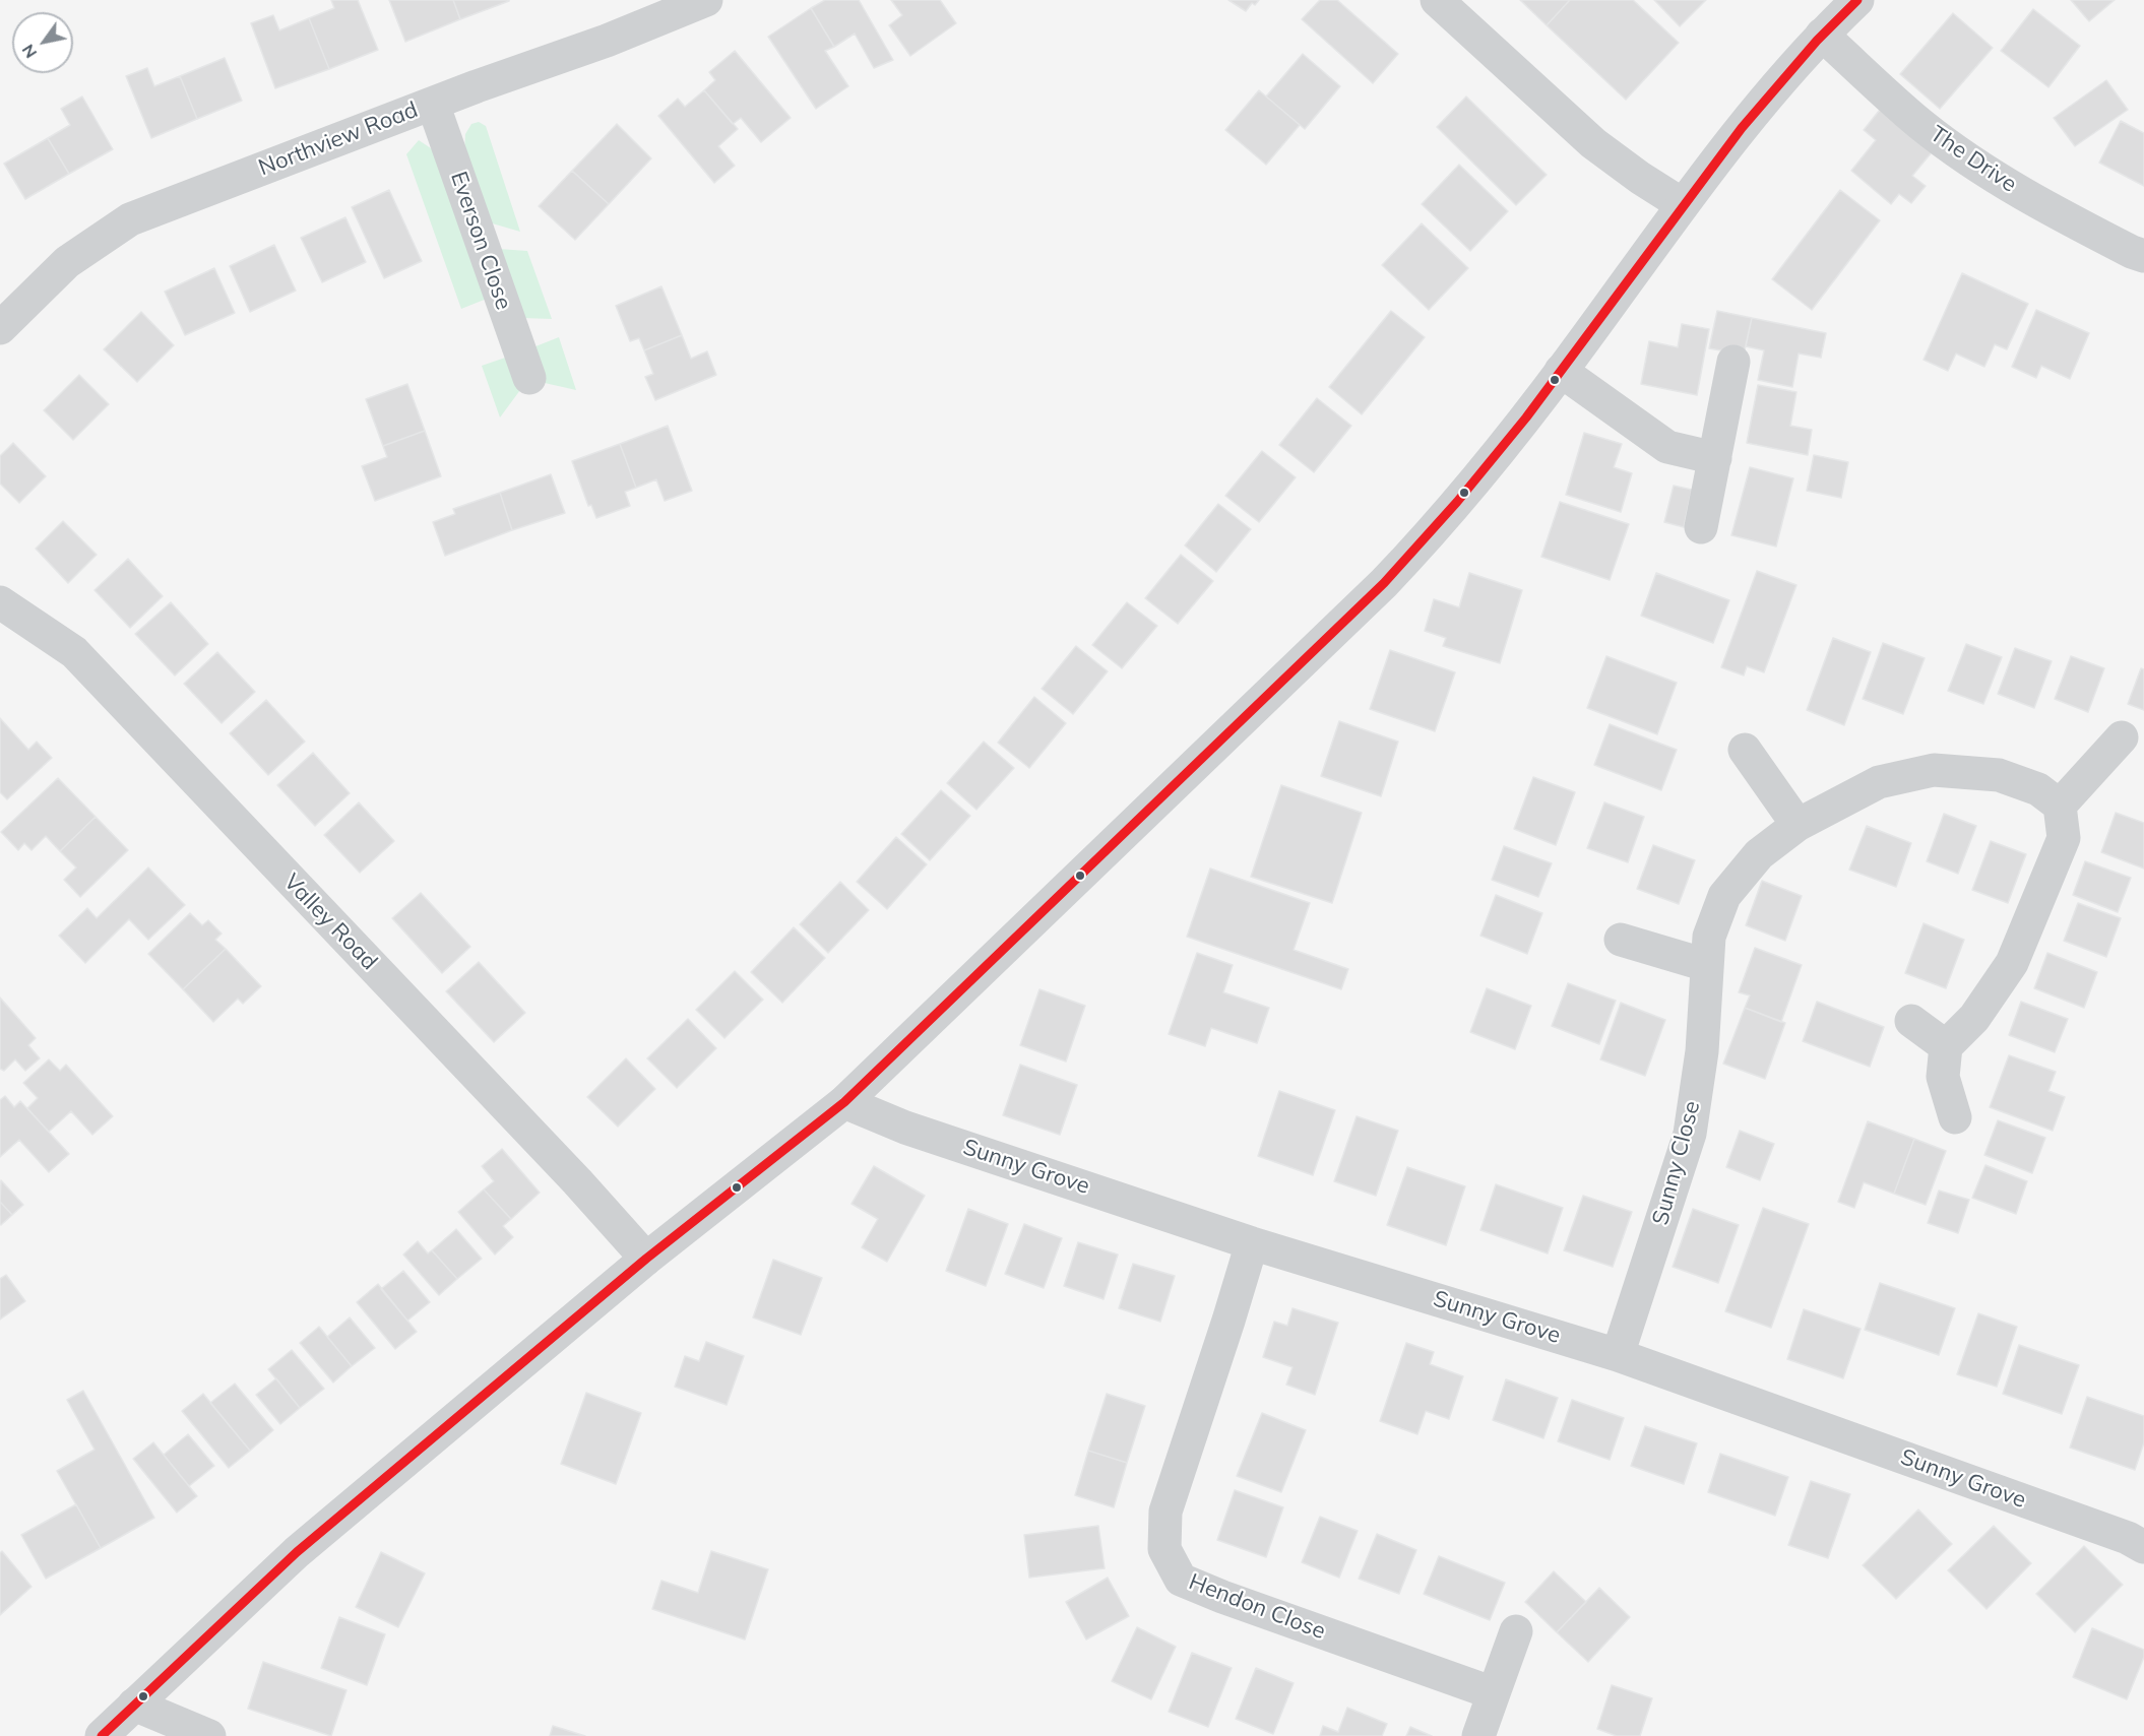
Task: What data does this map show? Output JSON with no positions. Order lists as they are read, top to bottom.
{
  "streets": {
    "street": [
      "Northview Road",
      "The Drive",
      "Everson Close",
      "Valley Road",
      "Sunny Close",
      "Sunny Grove",
      "Hendon Close"
    ]
  },
  "crossings": [
    ["Northview Road", "Everson Close"],
    ["Sunny Close", "Sunny Grove"],
    ["Sunny Grove", "Hendon Close"]
  ],
  "north": "bottom left"
}
